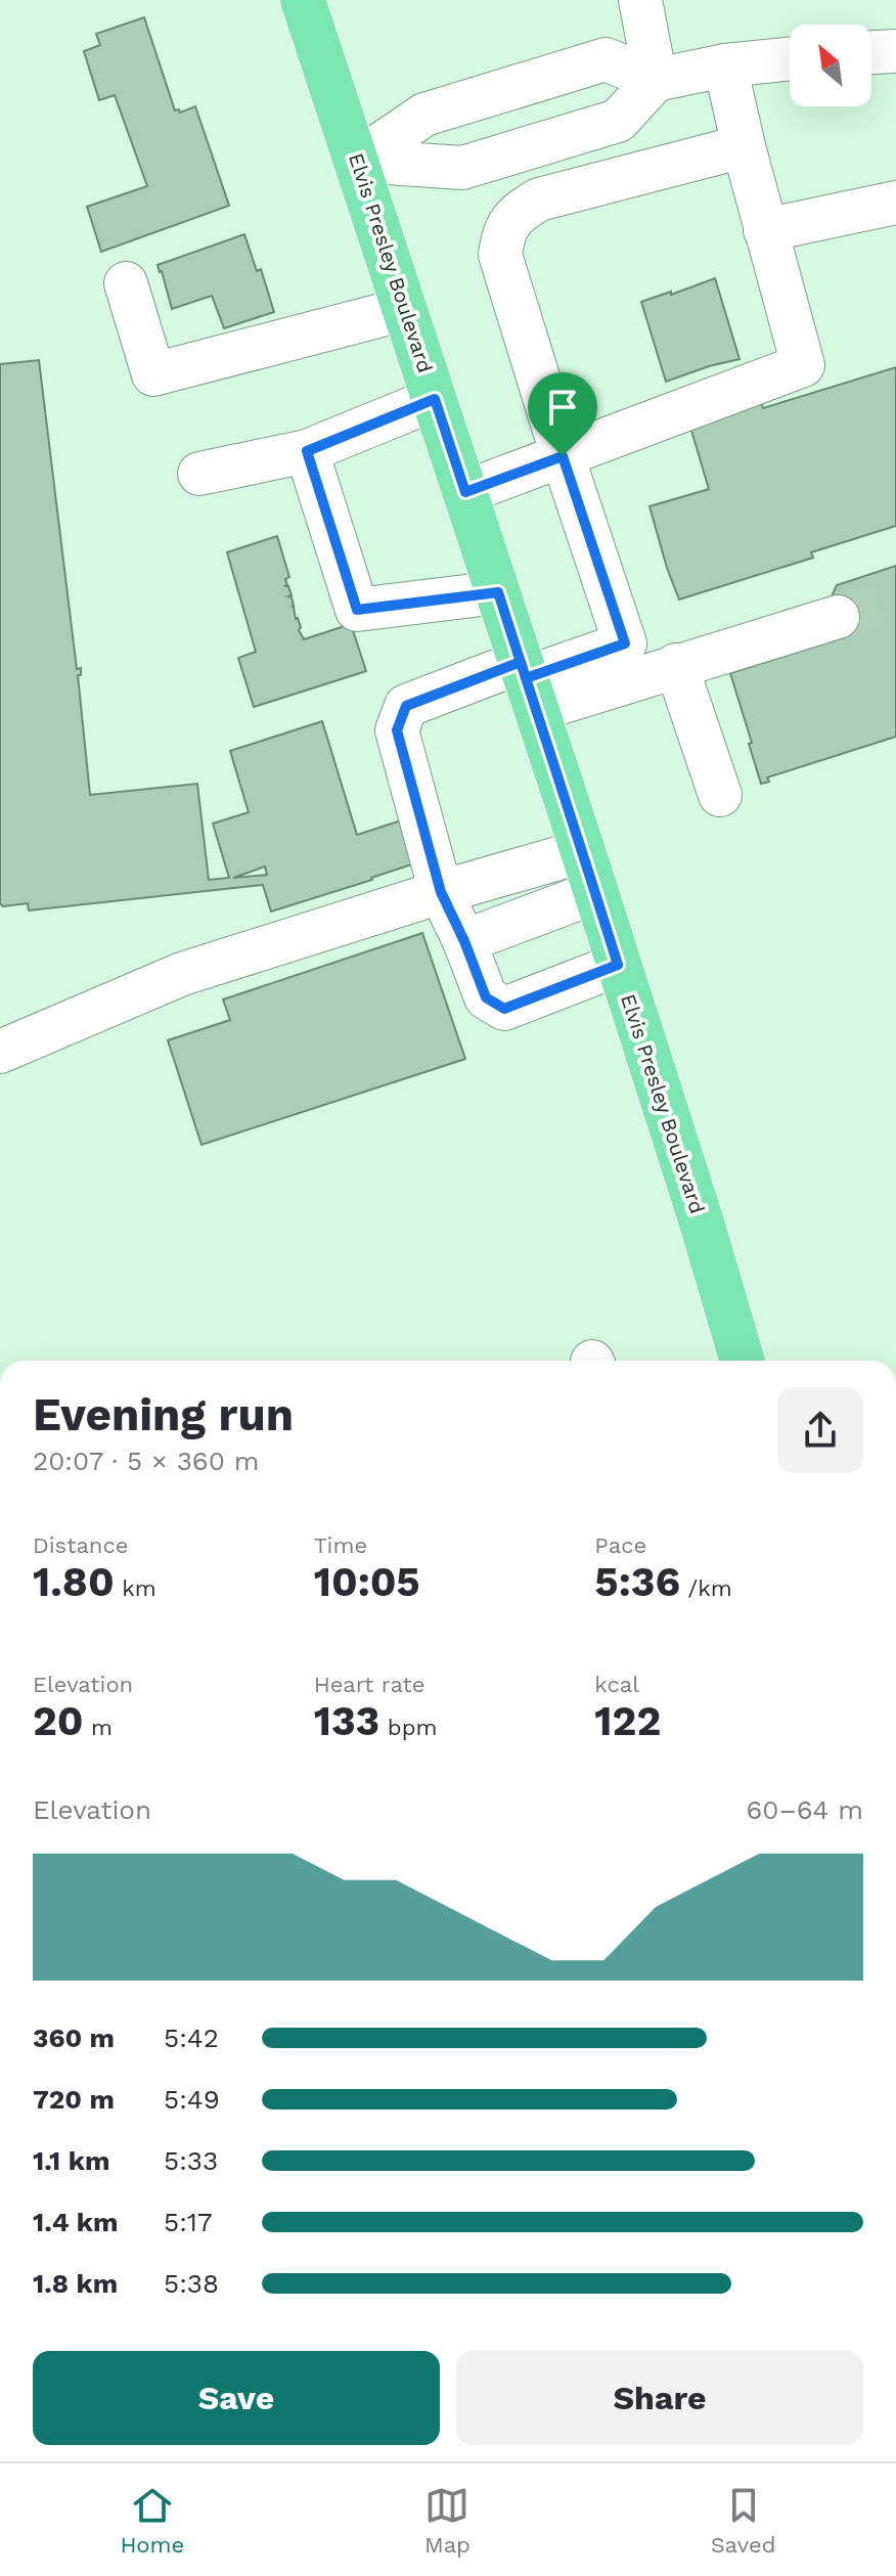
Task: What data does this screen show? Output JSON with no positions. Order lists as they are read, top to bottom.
{
  "streets": {
    "main road": ["Elvis Presley Boulevard"]
  },
  "north": "top left",
  "page": {
    "heading": ["Evening run", "20:07 · 5 × 360 m"],
    "stats": [
      ["Distance", "1.80 km"],
      ["Time", "10:05"],
      ["Pace", "5:36 /km"],
      ["Elevation", "20 m"],
      ["Heart rate", "133 bpm"],
      ["kcal", "122"]
    ],
    "chart": ["Elevation", "60–64 m"],
    "list": [
      {
        "name": "360 m",
        "note": "5:42"
      },
      {
        "name": "720 m",
        "note": "5:49"
      },
      {
        "name": "1.1 km",
        "note": "5:33"
      },
      {
        "name": "1.4 km",
        "note": "5:17"
      },
      {
        "name": "1.8 km",
        "note": "5:38"
      }
    ],
    "buttons": ["Save", "Share"],
    "tabs": ["Home", "Map", "Saved"]
  }
}
